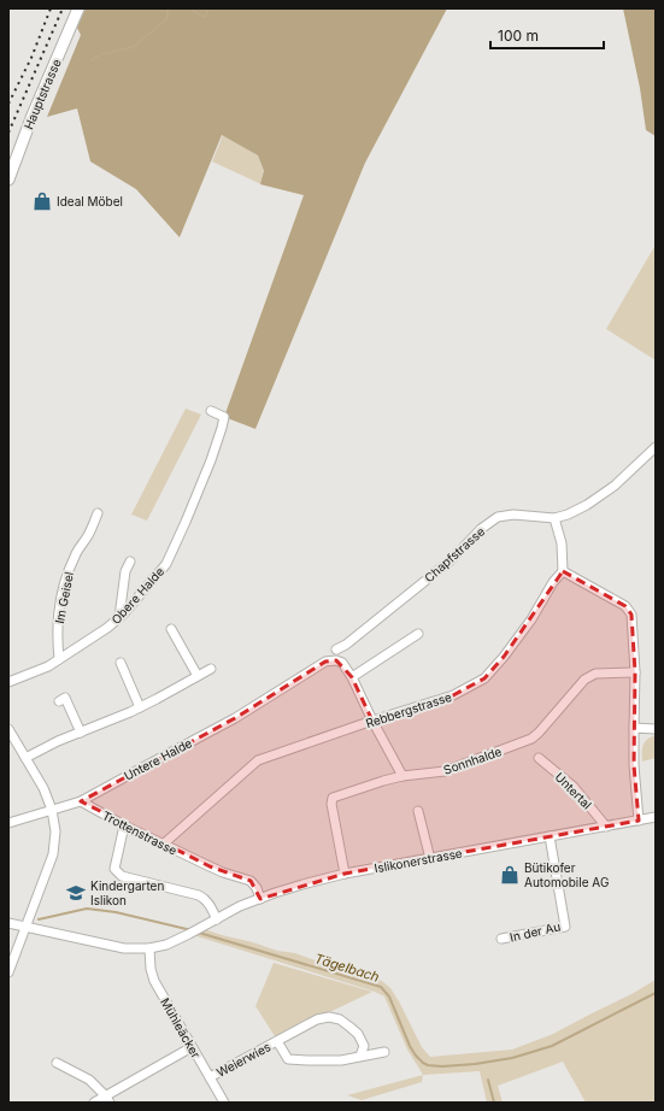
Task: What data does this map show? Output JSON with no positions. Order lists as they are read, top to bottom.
{
  "streets": {
    "main road": ["Hauptstrasse"],
    "street": [
      "Chapfstrasse",
      "Obere Halde",
      "Im Geisel",
      "Rebbergstrasse",
      "Untere Halde",
      "Sonnhalde",
      "Untertal",
      "Trottenstrasse",
      "Islikonerstrasse",
      "In der Au",
      "Mühleäcker",
      "Weierwies"
    ]
  },
  "crossings": [
    ["Obere Halde", "Im Geisel"],
    ["Rebbergstrasse", "Trottenstrasse"],
    ["Untere Halde", "Trottenstrasse"],
    ["Sonnhalde", "Islikonerstrasse"],
    ["Untertal", "Islikonerstrasse"],
    ["Trottenstrasse", "Islikonerstrasse"],
    ["Islikonerstrasse", "In der Au"],
    ["Islikonerstrasse", "Mühleäcker"],
    ["Mühleäcker", "Weierwies"]
  ],
  "water": ["Tägelbach"],
  "places": {
    "shop": ["Ideal Möbel", "Bütikofer Automobile AG"],
    "school or university": ["Kindergarten Islikon"]
  },
  "scale_bar": "100 m"
}
